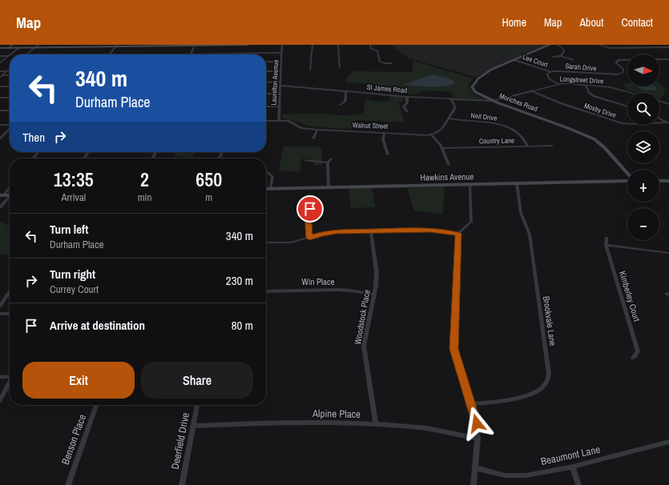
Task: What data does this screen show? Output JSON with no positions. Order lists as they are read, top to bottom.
{
  "streets": {
    "street": [
      "Lee Court",
      "Sarah Drive",
      "Longstreet Drive",
      "Laurelton Avenue",
      "St James Road",
      "Moriches Road",
      "Mosby Drive",
      "Neil Drive",
      "Walnut Street",
      "Country Lane",
      "Hawkins Avenue",
      "Win Place",
      "Kimberley Court",
      "Woodstock Place",
      "Brookvale Lane",
      "Alpine Place",
      "Benson Place",
      "Deerfield Drive",
      "Beaumont Lane"
    ]
  },
  "crossings": [
    ["Lee Court", "Sarah Drive"],
    ["Lee Court", "Moriches Road"],
    ["Longstreet Drive", "St James Road"],
    ["Longstreet Drive", "Moriches Road"],
    ["Longstreet Drive", "Mosby Drive"],
    ["Laurelton Avenue", "St James Road"],
    ["Laurelton Avenue", "Walnut Street"],
    ["St James Road", "Moriches Road"],
    ["Neil Drive", "Country Lane"],
    ["Hawkins Avenue", "Brookvale Lane"],
    ["Win Place", "Woodstock Place"],
    ["Woodstock Place", "Alpine Place"],
    ["Alpine Place", "Deerfield Drive"]
  ],
  "north": "right",
  "page": {
    "header": "Map",
    "nav": [
      "Home",
      "Map",
      "About",
      "Contact"
    ],
    "map_buttons": ["+", "−"],
    "turn": ["340 m", "Durham Place"],
    "then": "Then",
    "eta": [
      "13:35",
      "Arrival",
      "2",
      "min",
      "650",
      "m"
    ],
    "list": [
      {
        "name": "Turn left",
        "note": "Durham Place",
        "value": "340 m"
      },
      {
        "name": "Turn right",
        "note": "Currey Court",
        "value": "230 m"
      },
      {
        "name": "Arrive at destination",
        "value": "80 m"
      }
    ],
    "buttons": ["Exit", "Share"]
  }
}
